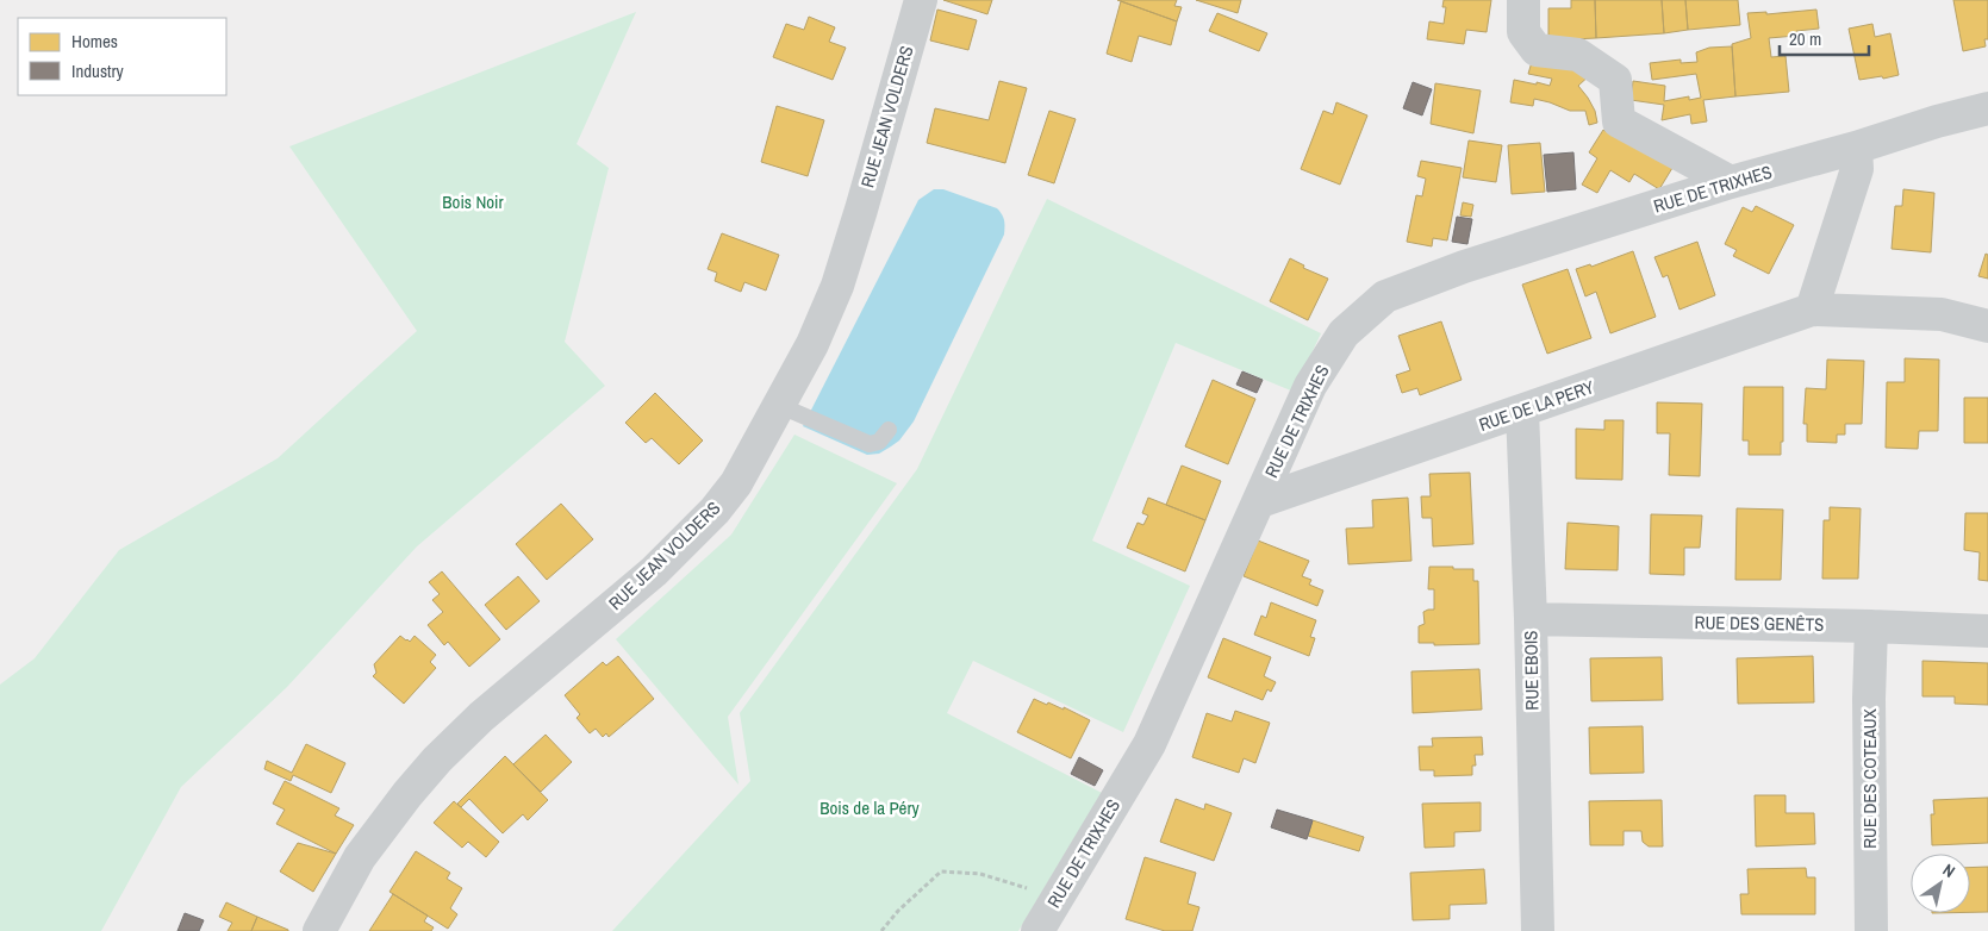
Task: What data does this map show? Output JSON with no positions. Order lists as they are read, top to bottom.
{
  "streets": {
    "street": [
      "RUE JEAN VOLDERS",
      "RUE DE TRIXHES",
      "RUE DE LA PERY",
      "RUE DES GENÊTS",
      "RUE EBOIS",
      "RUE DES COTEAUX"
    ]
  },
  "crossings": [
    ["RUE DE TRIXHES", "RUE DE LA PERY"],
    ["RUE DE LA PERY", "RUE EBOIS"],
    ["RUE DES GENÊTS", "RUE EBOIS"],
    ["RUE DES GENÊTS", "RUE DES COTEAUX"]
  ],
  "parks": ["Bois Noir", "Bois de la Péry"],
  "legend": ["Homes", "Industry"],
  "scale_bar": "20 m",
  "north": "top right"
}
